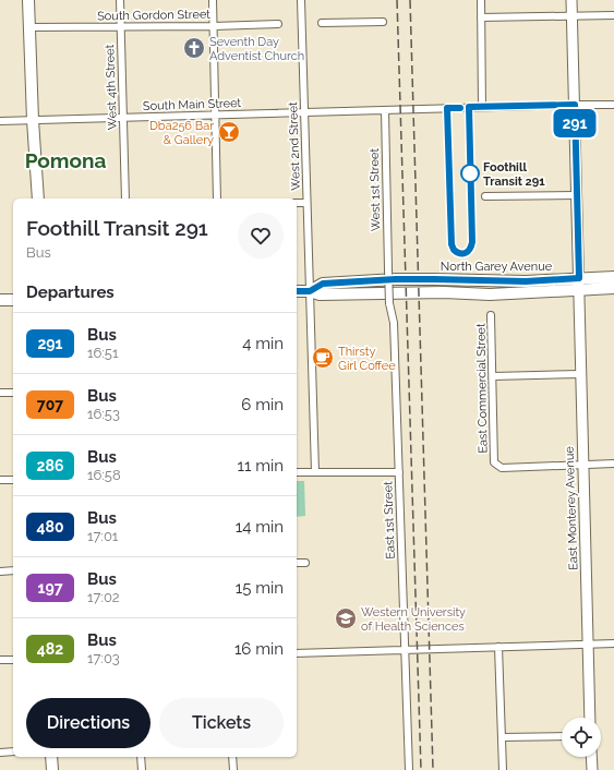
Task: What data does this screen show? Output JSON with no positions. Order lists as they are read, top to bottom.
{
  "streets": {
    "main road": ["North Garey Avenue"],
    "street": [
      "South Gordon Street",
      "West 4th Street",
      "South Main Street",
      "West 2nd Street",
      "West 1st Street",
      "East Commercial Street",
      "East Monterey Avenue",
      "East 1st Street"
    ]
  },
  "crossings": [
    ["South Gordon Street", "West 4th Street"],
    ["West 4th Street", "South Main Street"],
    ["South Main Street", "West 2nd Street"],
    ["South Main Street", "West 1st Street"],
    ["South Main Street", "East Monterey Avenue"],
    ["West 2nd Street", "North Garey Avenue"],
    ["West 1st Street", "East 1st Street"],
    ["North Garey Avenue", "East Monterey Avenue"],
    ["East Commercial Street", "East Monterey Avenue"]
  ],
  "districts": ["Pomona"],
  "places": {
    "church": ["Seventh Day Adventist Church"],
    "bar": ["Dba256 Bar & Gallery"],
    "other": ["Foothill Transit 291"],
    "cafe": ["Thirsty Girl Coffee"],
    "school or university": ["Western University of Health Sciences"]
  },
  "lines": ["bus line 291"],
  "page": {
    "on_map": "291",
    "heading": [
      ["Foothill Transit 291", "Bus"],
      "Departures"
    ],
    "list": [
      {
        "mark": "291",
        "name": "Bus",
        "note": "16:51",
        "value": "4 min"
      },
      {
        "mark": "707",
        "name": "Bus",
        "note": "16:53",
        "value": "6 min"
      },
      {
        "mark": "286",
        "name": "Bus",
        "note": "16:58",
        "value": "11 min"
      },
      {
        "mark": "480",
        "name": "Bus",
        "note": "17:01",
        "value": "14 min"
      },
      {
        "mark": "197",
        "name": "Bus",
        "note": "17:02",
        "value": "15 min"
      },
      {
        "mark": "482",
        "name": "Bus",
        "note": "17:03",
        "value": "16 min"
      }
    ],
    "buttons": ["Directions", "Tickets"]
  }
}
